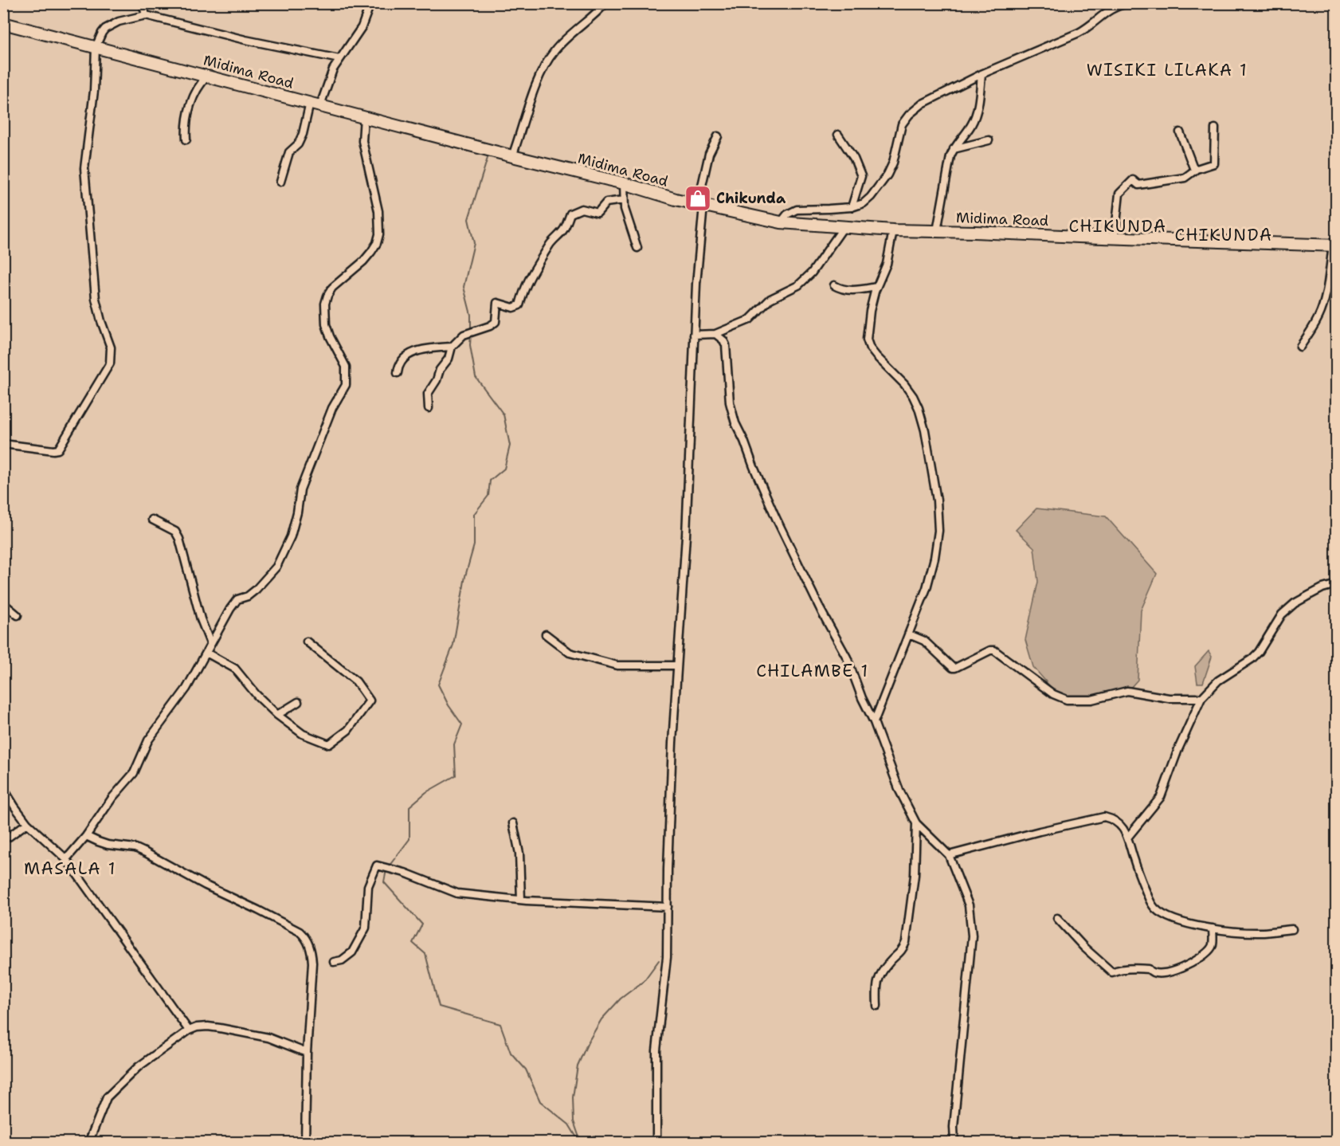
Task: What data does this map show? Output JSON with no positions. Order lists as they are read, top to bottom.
{
  "streets": {
    "main road": ["Midima Road"]
  },
  "districts": [
    "WISIKI LILAKA 1",
    "CHIKUNDA",
    "CHIKUNDA",
    "CHILAMBE 1",
    "MASALA 1"
  ],
  "places": {
    "shop": ["Chikunda"]
  }
}
